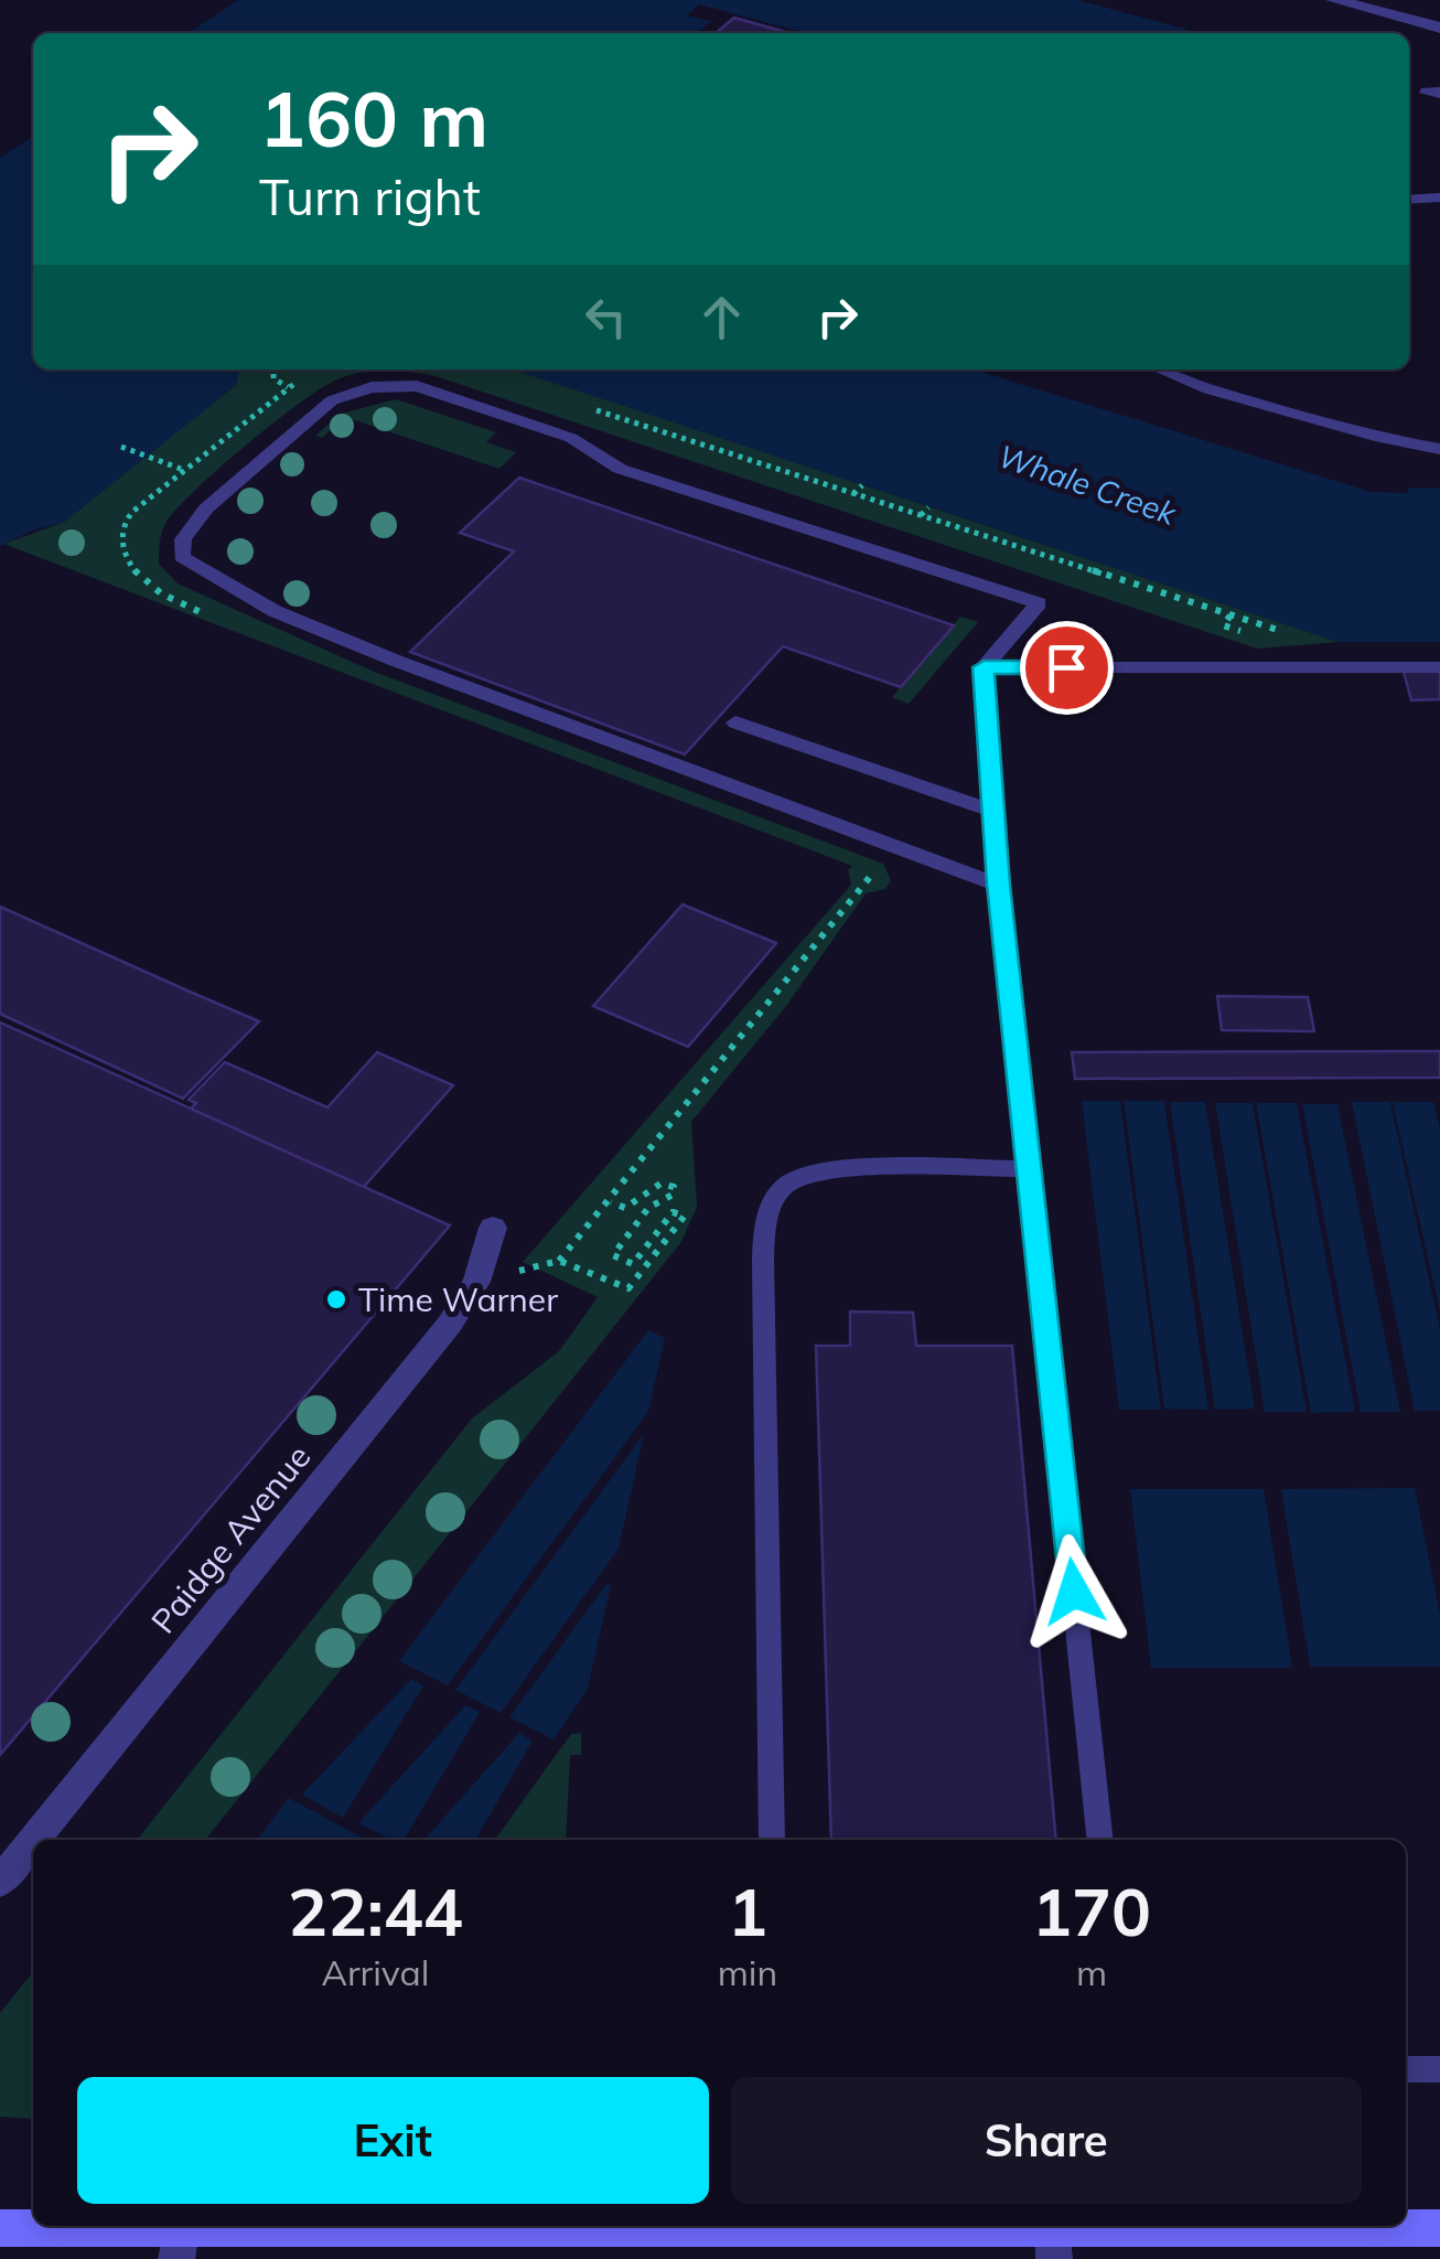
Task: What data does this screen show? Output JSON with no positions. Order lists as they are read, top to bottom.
{
  "streets": {
    "street": ["Paidge Avenue"]
  },
  "water": ["Whale Creek"],
  "places": ["Time Warner"],
  "page": {
    "turn": ["160 m", "Turn right"],
    "eta": [
      "22:44",
      "Arrival",
      "1",
      "min",
      "170",
      "m"
    ],
    "buttons": ["Exit", "Share"]
  }
}
